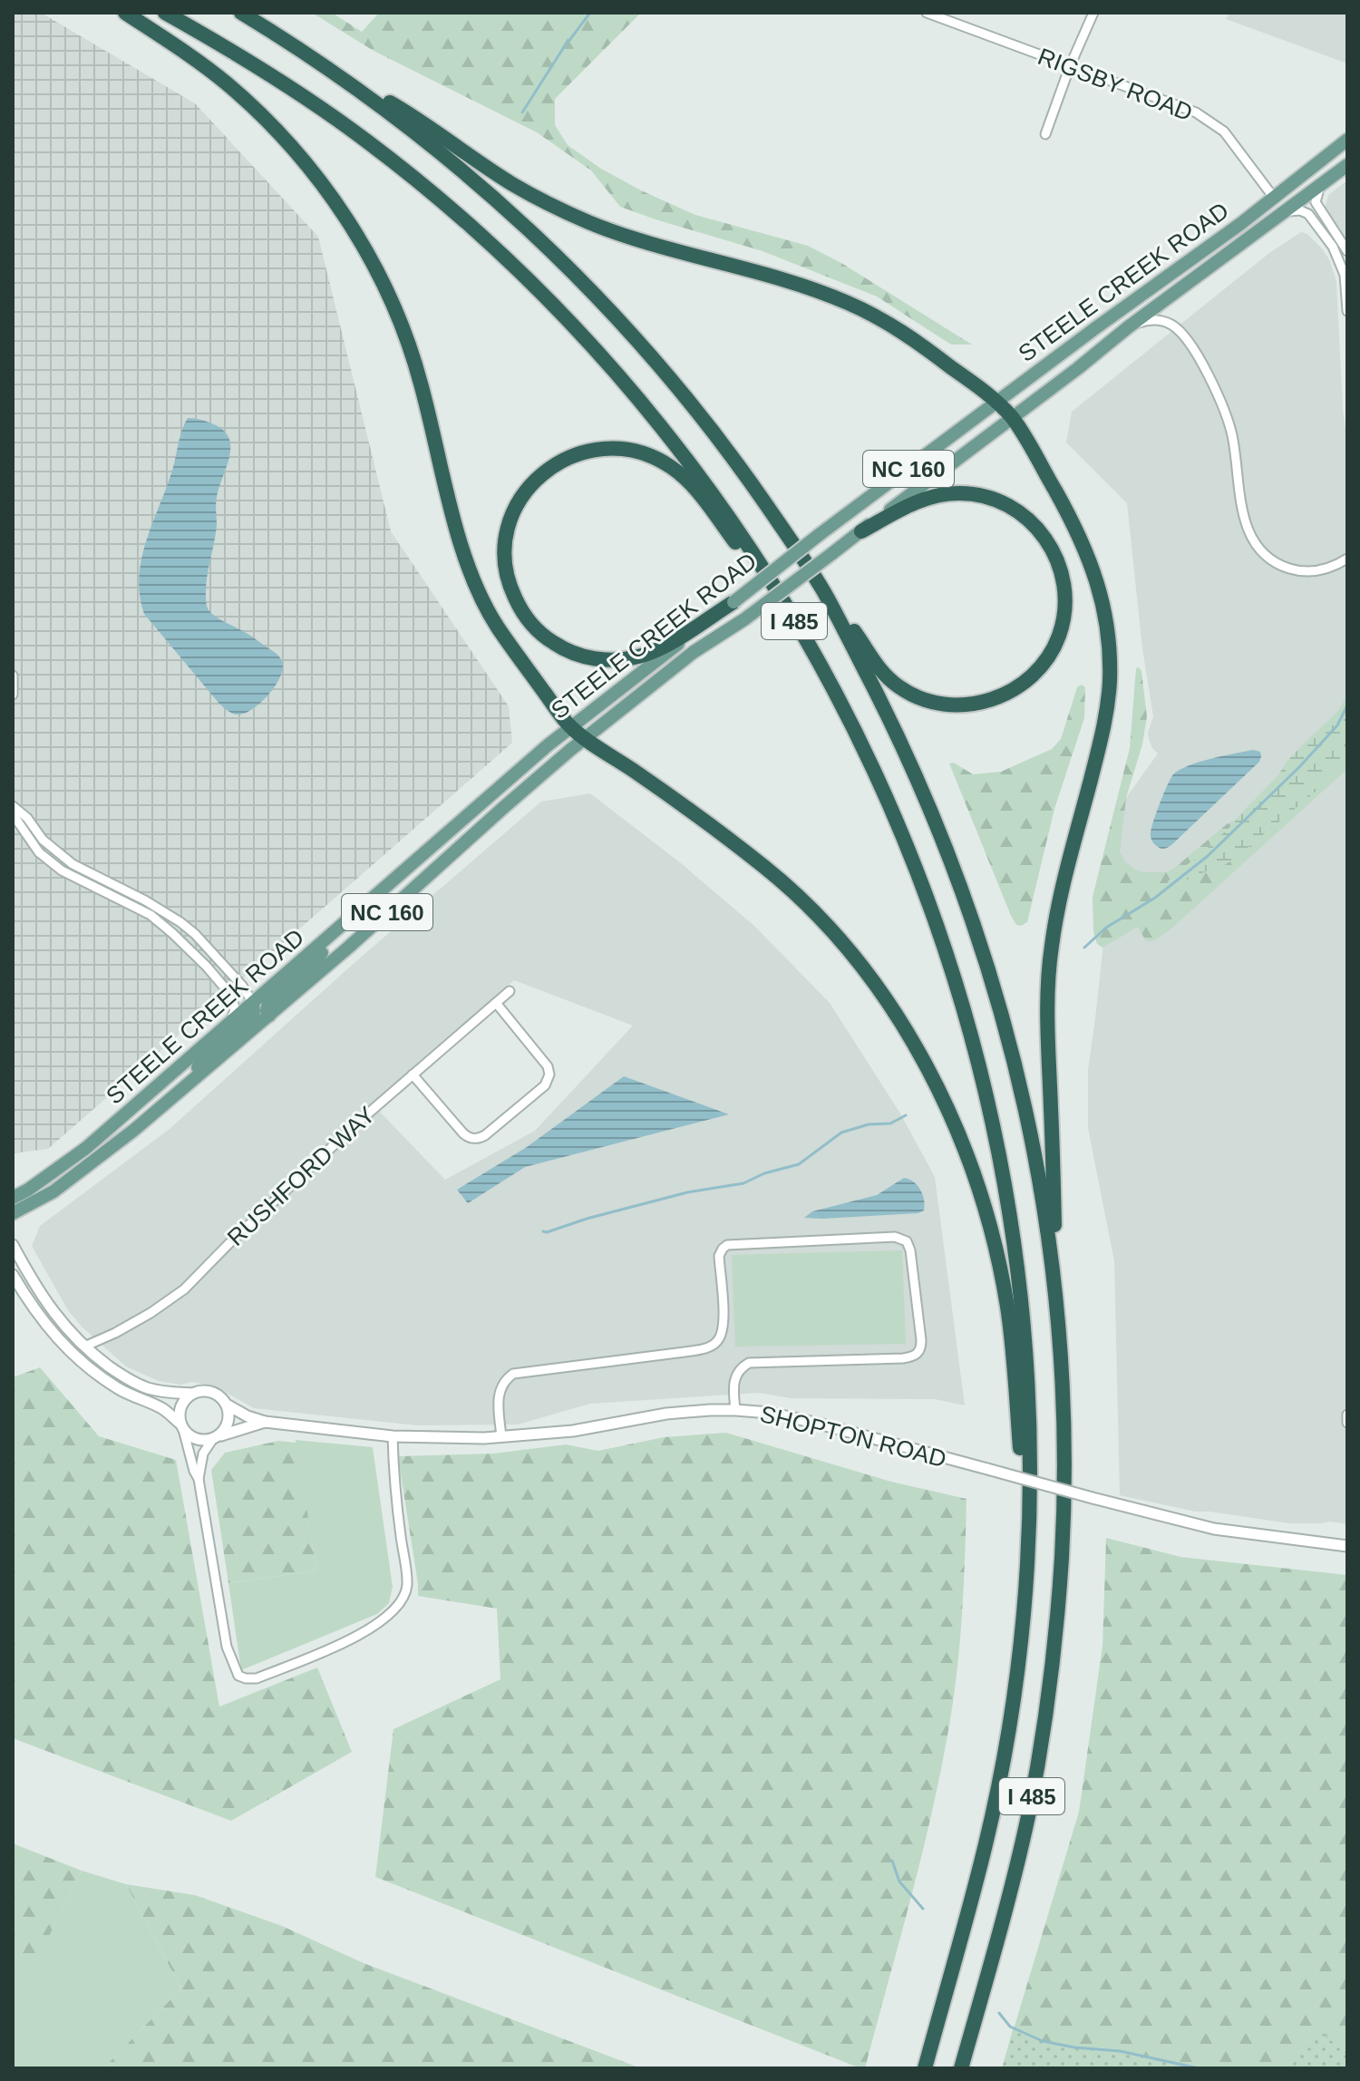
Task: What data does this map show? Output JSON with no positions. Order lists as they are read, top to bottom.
{
  "streets": {
    "highway": ["I 485"],
    "main road": ["STEELE CREEK ROAD", "NC 160"],
    "street": ["RIGSBY ROAD", "RUSHFORD WAY", "SHOPTON ROAD"]
  },
  "crossings": [
    ["RIGSBY ROAD", "STEELE CREEK ROAD"]
  ]
}
